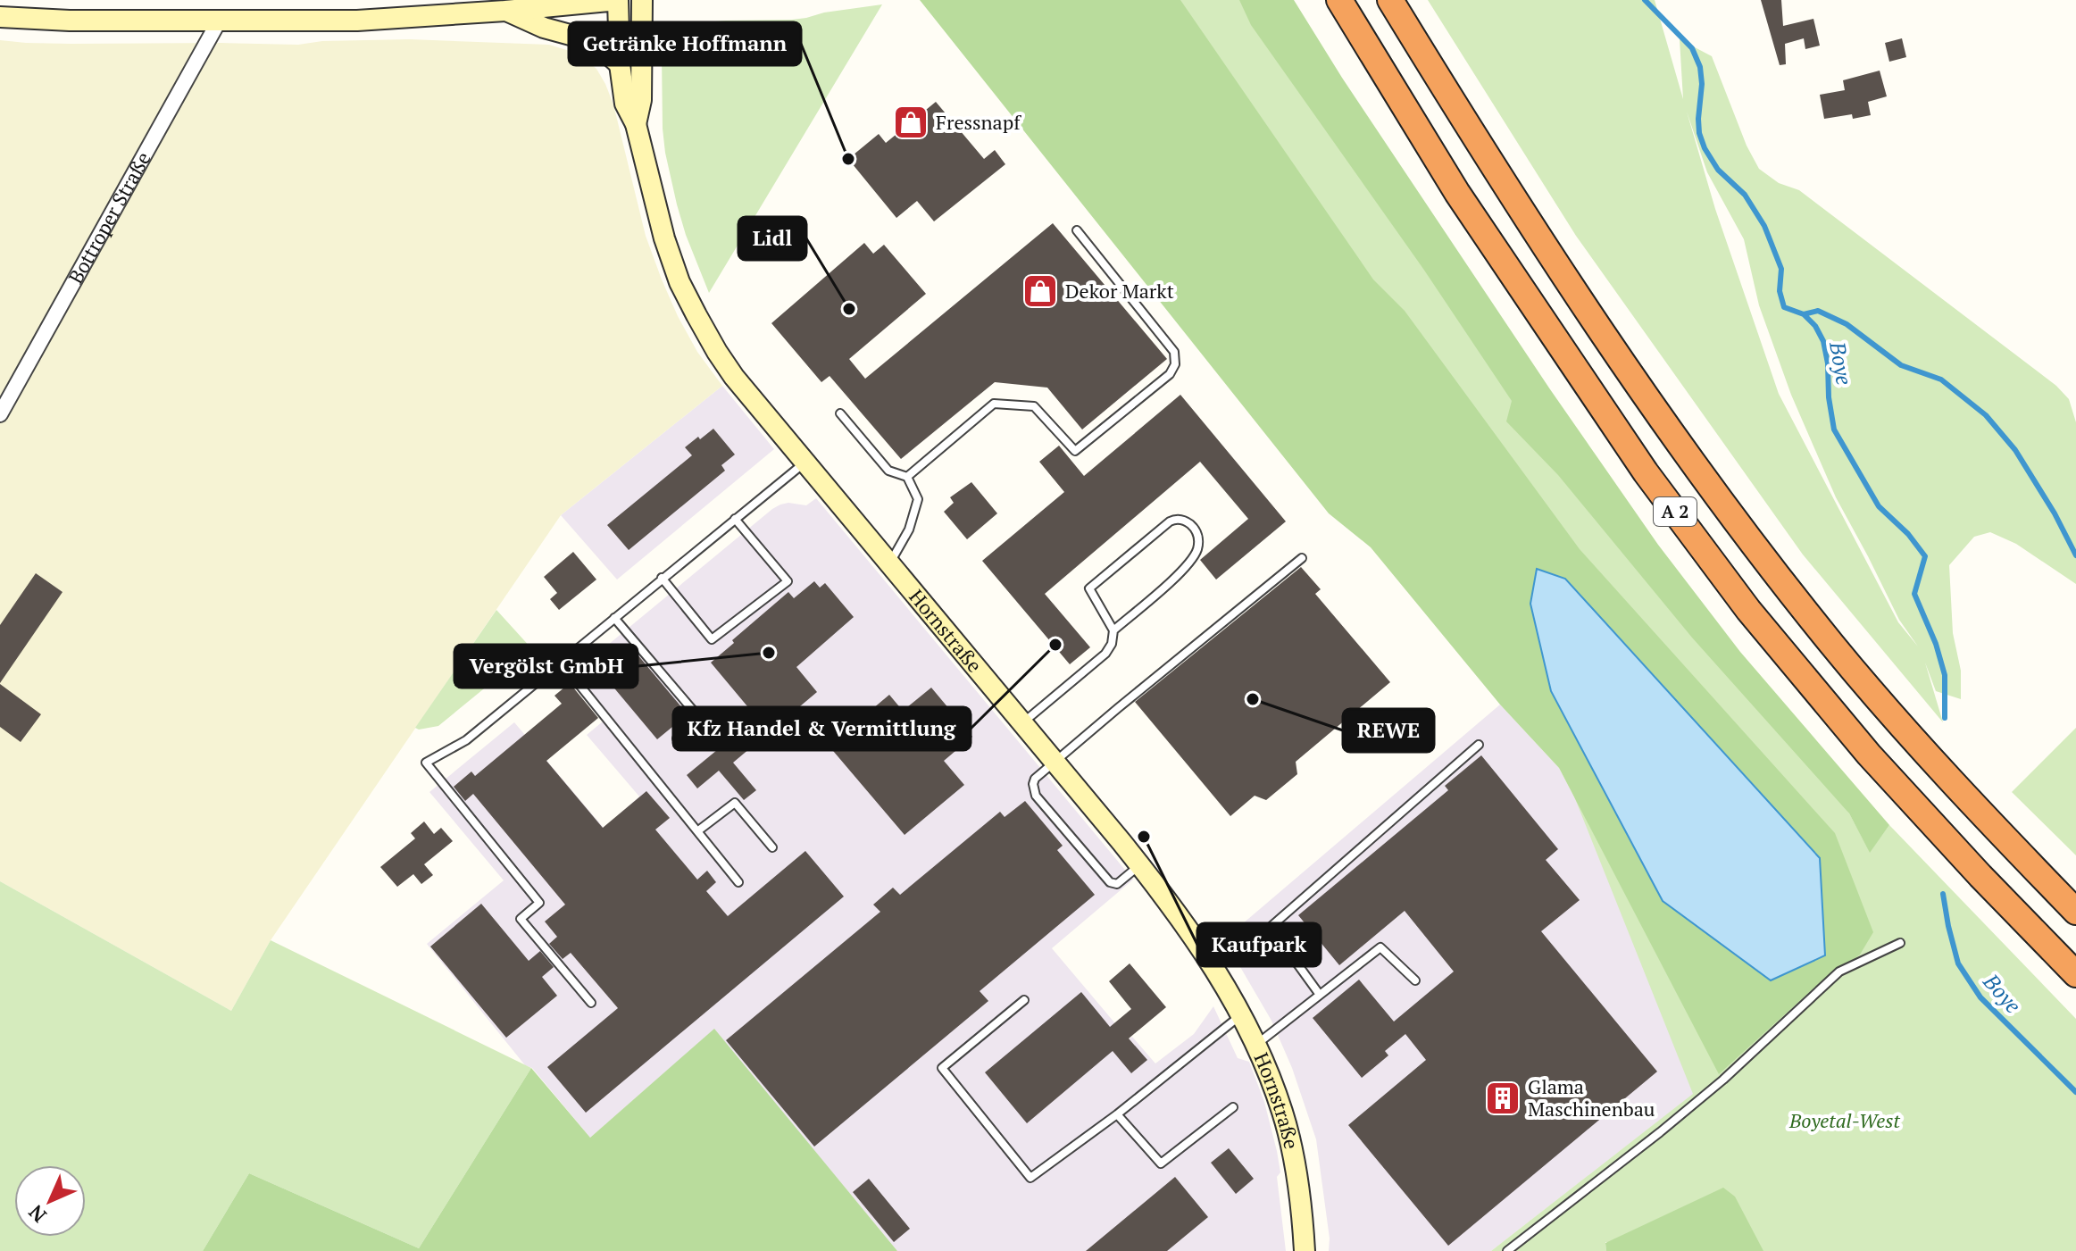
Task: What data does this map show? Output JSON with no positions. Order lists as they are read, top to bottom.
{
  "streets": {
    "highway": ["A 2"],
    "street": ["Bottroper Straße", "Hornstraße"]
  },
  "water": ["Boye"],
  "parks": ["Boyetal-West"],
  "places": {
    "shop": ["Fressnapf", "Dekor Markt"],
    "other": [
      "Getränke Hoffmann",
      "Lidl",
      "Kfz Handel & Vermittlung",
      "Vergölst GmbH",
      "REWE",
      "Kaufpark"
    ],
    "building": ["Glama Maschinenbau"]
  },
  "north": "bottom left"
}
